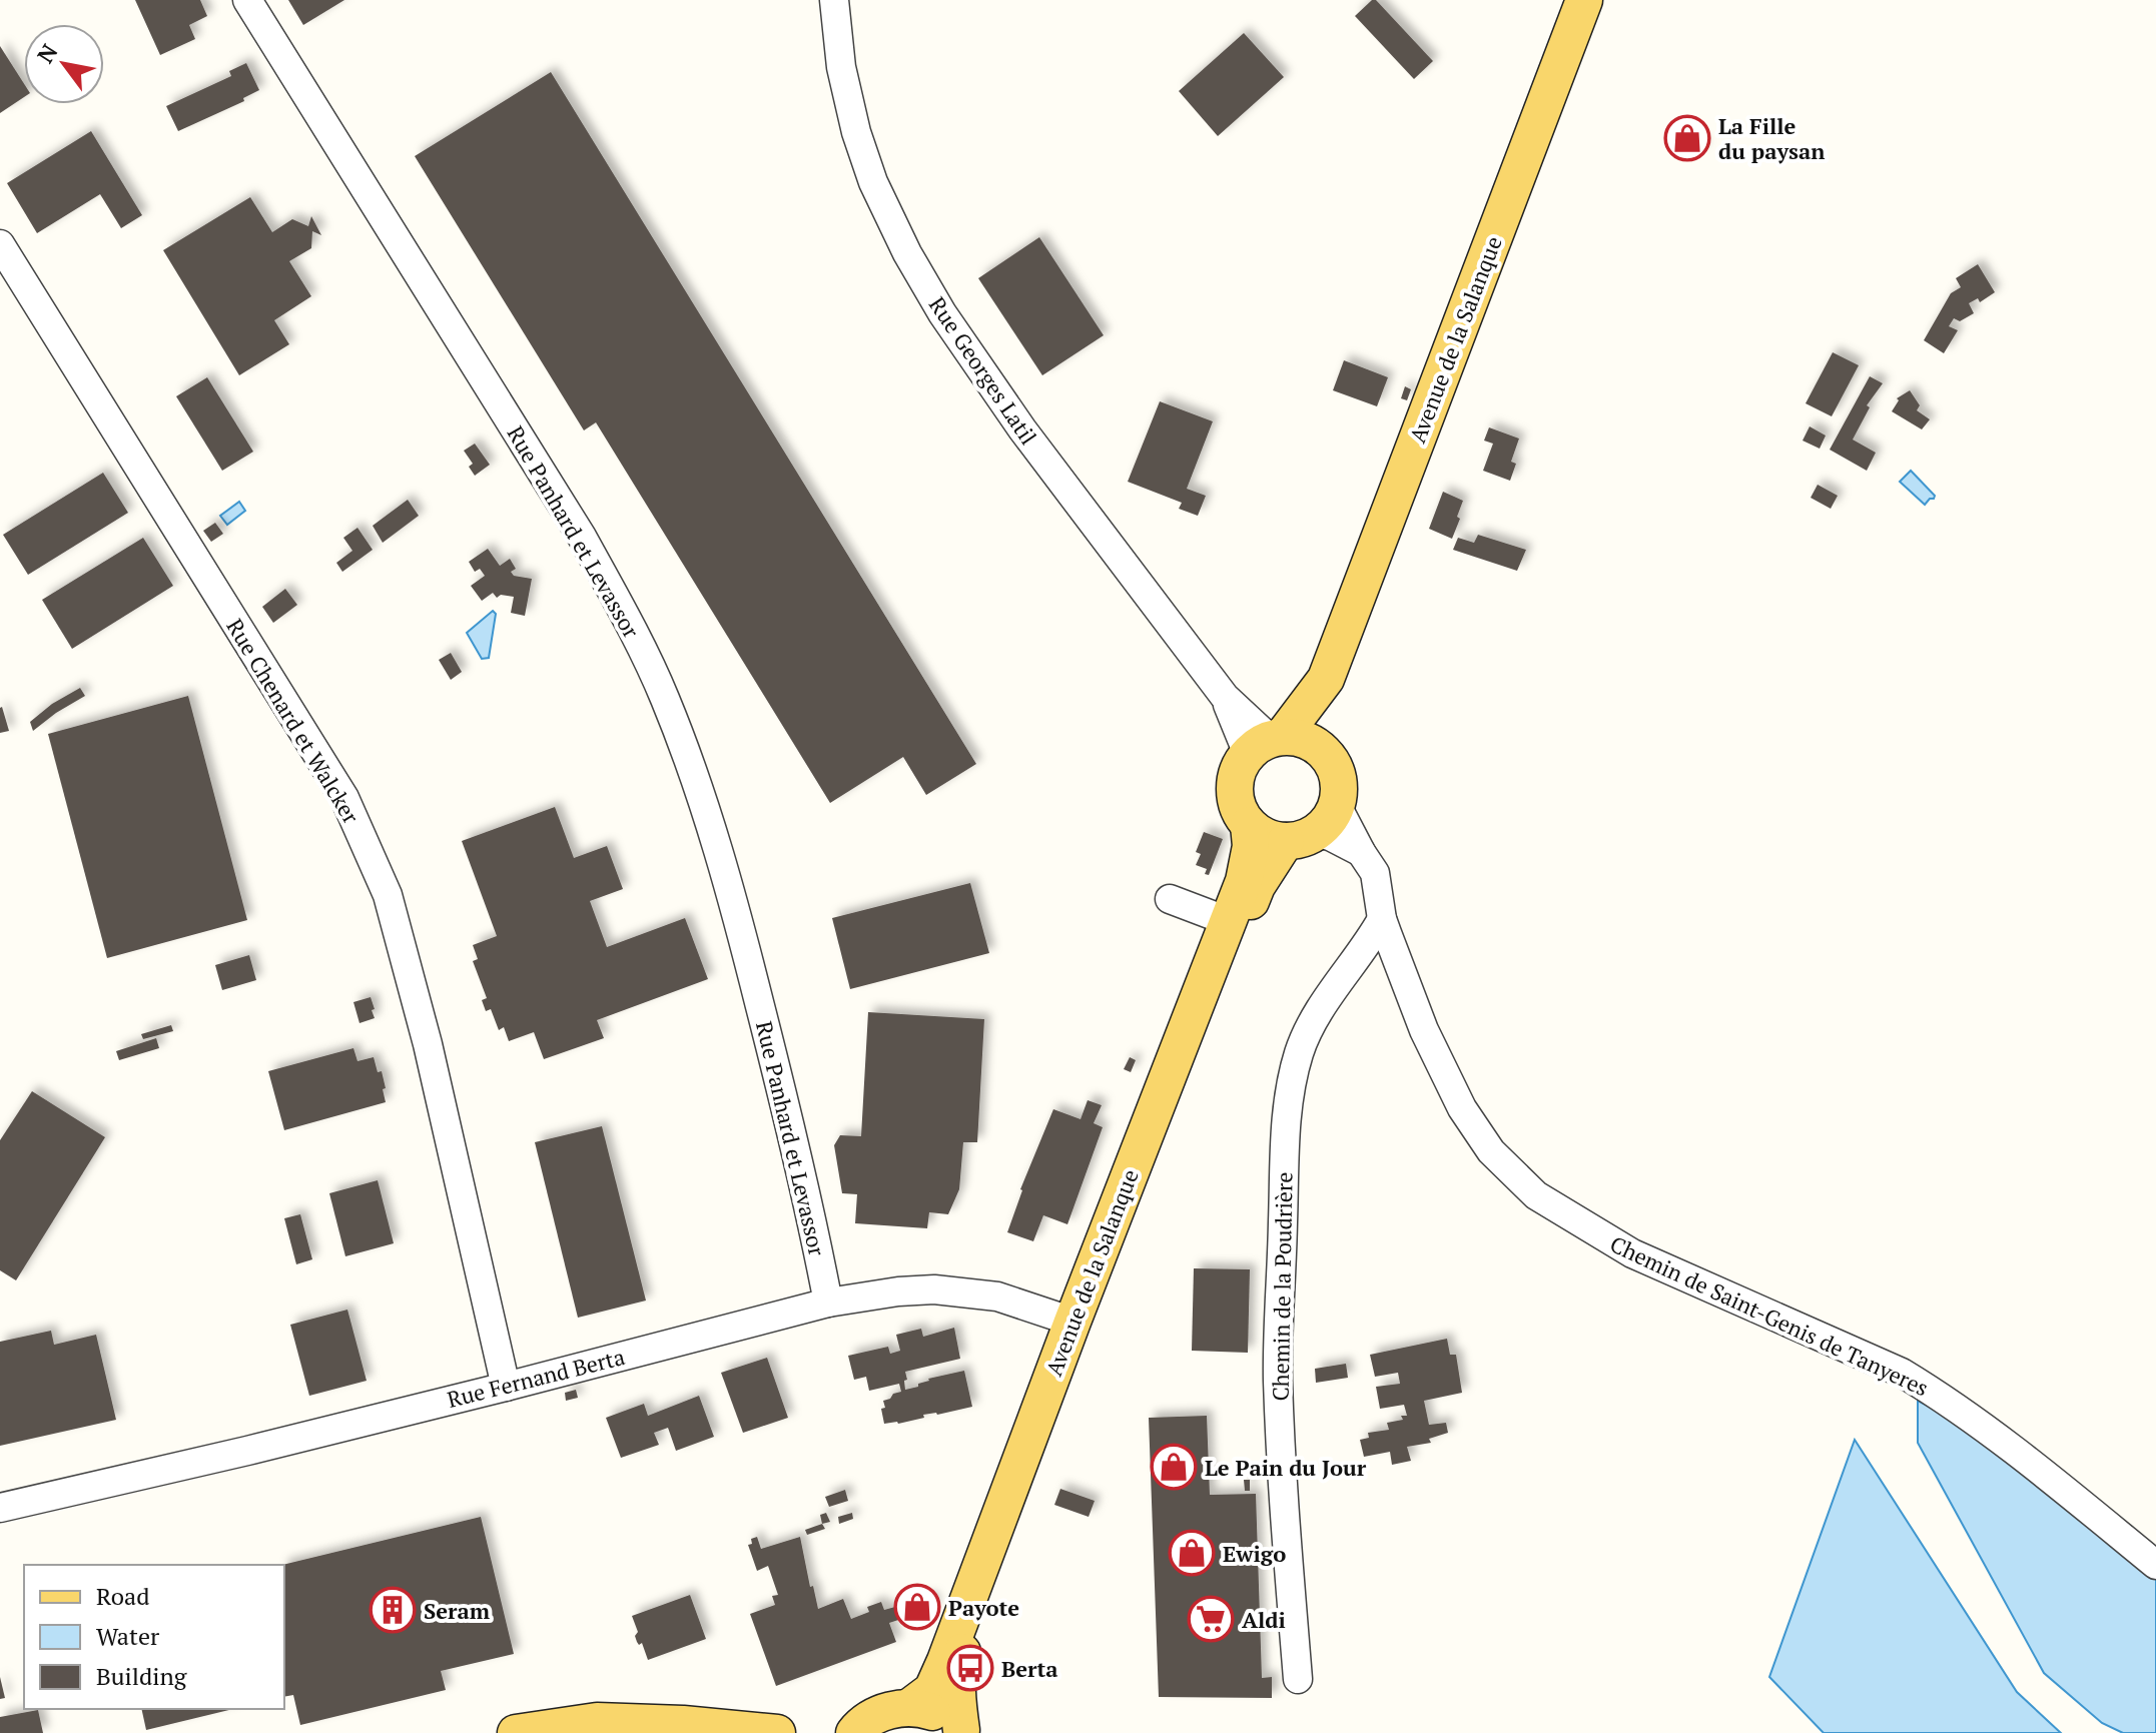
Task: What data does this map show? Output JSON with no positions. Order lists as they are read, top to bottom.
{
  "streets": {
    "main road": ["Avenue de la Salanque"],
    "street": [
      "Rue Georges Latil",
      "Rue Panhard et Levassor",
      "Rue Chenard et Walcker",
      "Chemin de la Poudrière",
      "Chemin de Saint-Genis de Tanyeres",
      "Rue Fernand Berta"
    ]
  },
  "crossings": [
    ["Avenue de la Salanque", "Rue Georges Latil"],
    ["Avenue de la Salanque", "Chemin de Saint-Genis de Tanyeres"],
    ["Avenue de la Salanque", "Rue Fernand Berta"],
    ["Rue Georges Latil", "Chemin de Saint-Genis de Tanyeres"],
    ["Rue Panhard et Levassor", "Rue Fernand Berta"],
    ["Rue Chenard et Walcker", "Rue Fernand Berta"],
    ["Chemin de la Poudrière", "Chemin de Saint-Genis de Tanyeres"]
  ],
  "places": {
    "shop": [
      "La Fille du paysan",
      "Le Pain du Jour",
      "Ewigo",
      "Payote"
    ],
    "building": ["Seram"],
    "supermarket": ["Aldi"],
    "bus stop": ["Berta"]
  },
  "legend": ["Road", "Water", "Building"],
  "north": "top left"
}
